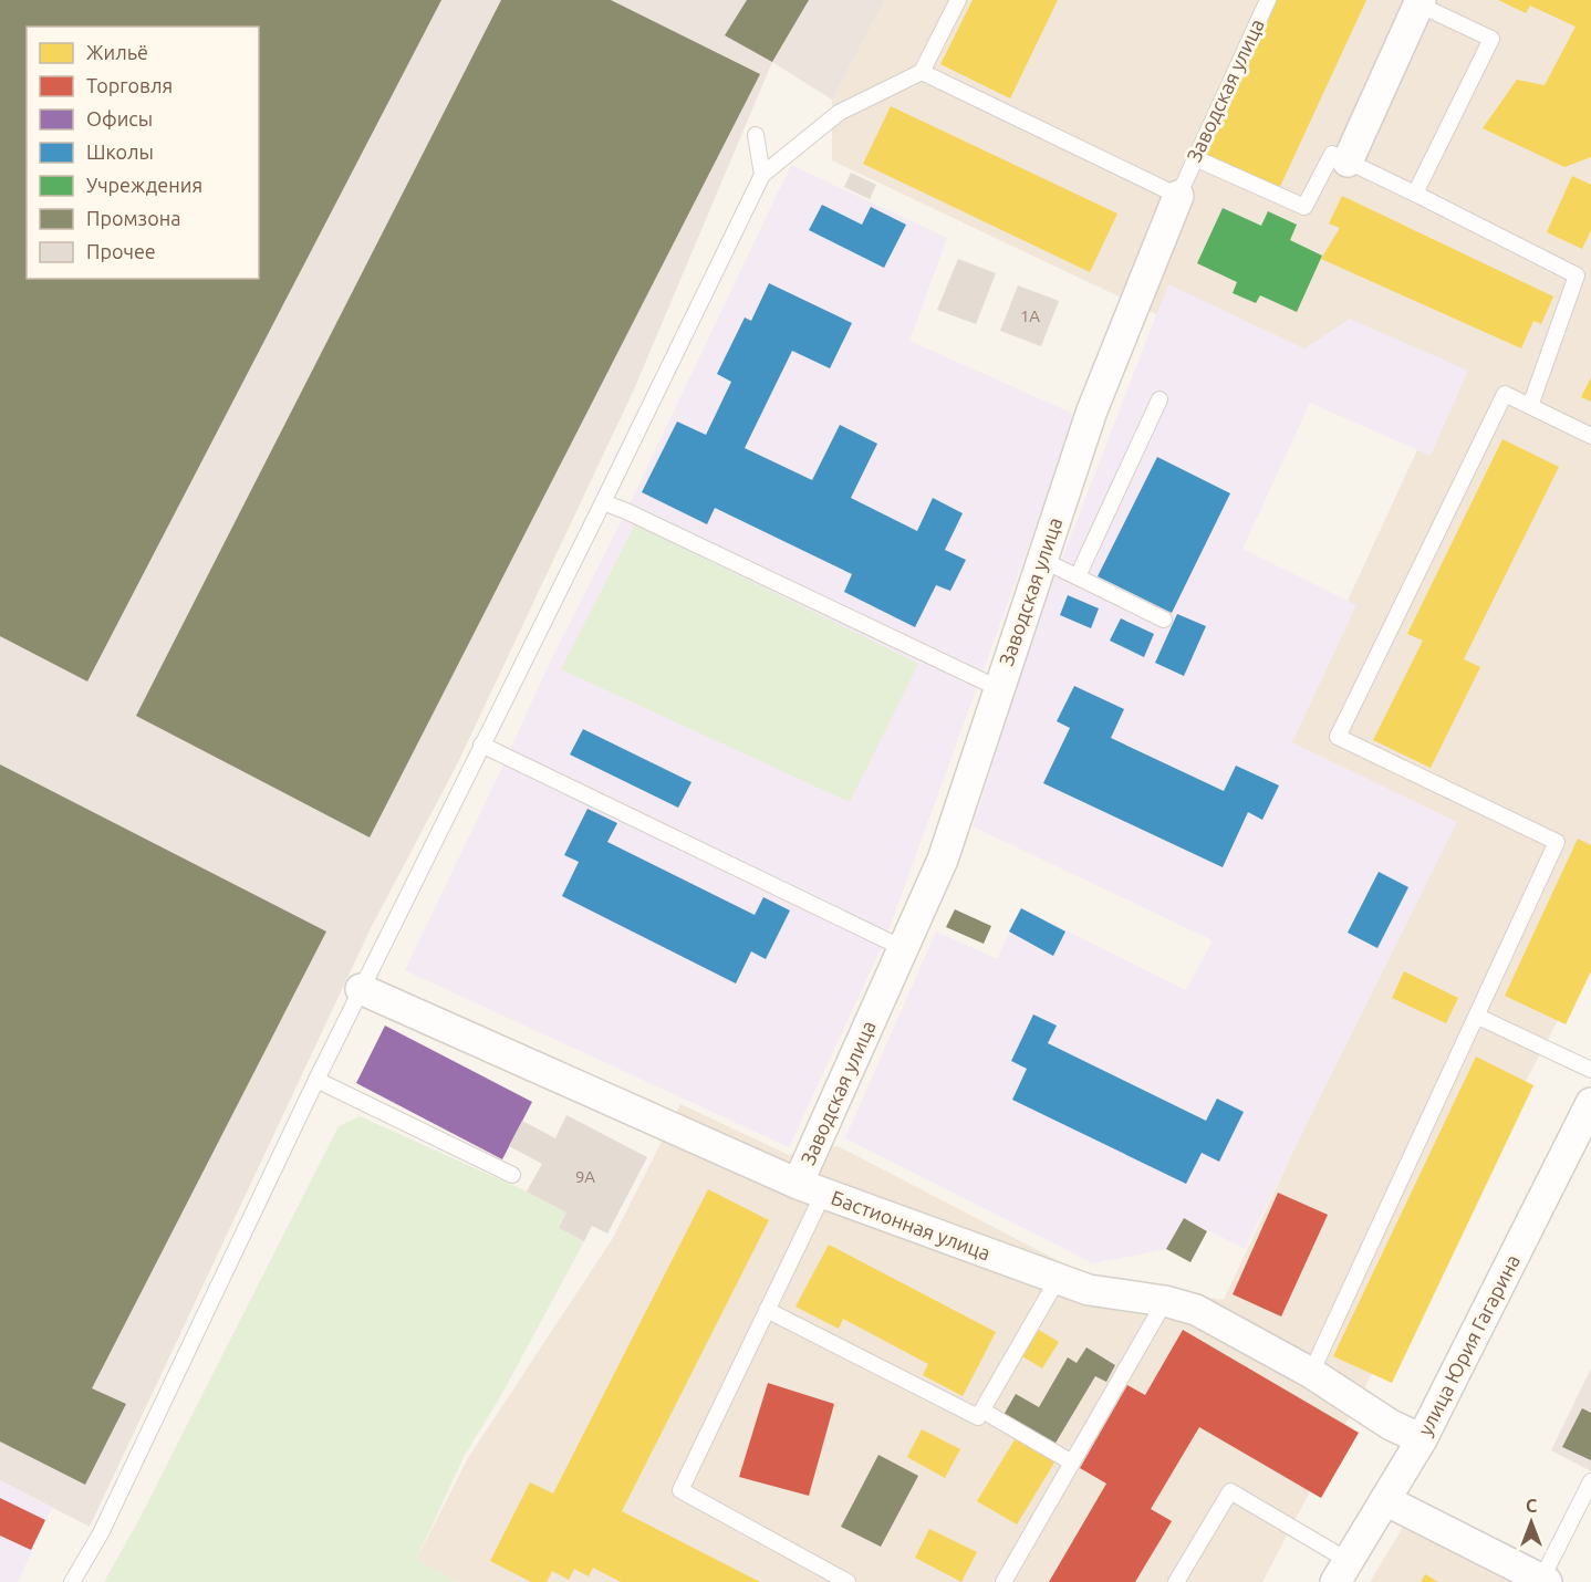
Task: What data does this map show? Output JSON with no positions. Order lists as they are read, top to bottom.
{
  "streets": {
    "street": ["Заводская улица", "Бастионная улица", "улица Юрия Гагарина"]
  },
  "crossings": [
    ["Заводская улица", "Бастионная улица"],
    ["Бастионная улица", "улица Юрия Гагарина"]
  ],
  "house_numbers": ["1А", "9А"],
  "legend": [
    "Жильё",
    "Торговля",
    "Офисы",
    "Школы",
    "Учреждения",
    "Промзона",
    "Прочее"
  ],
  "north": "top"
}
